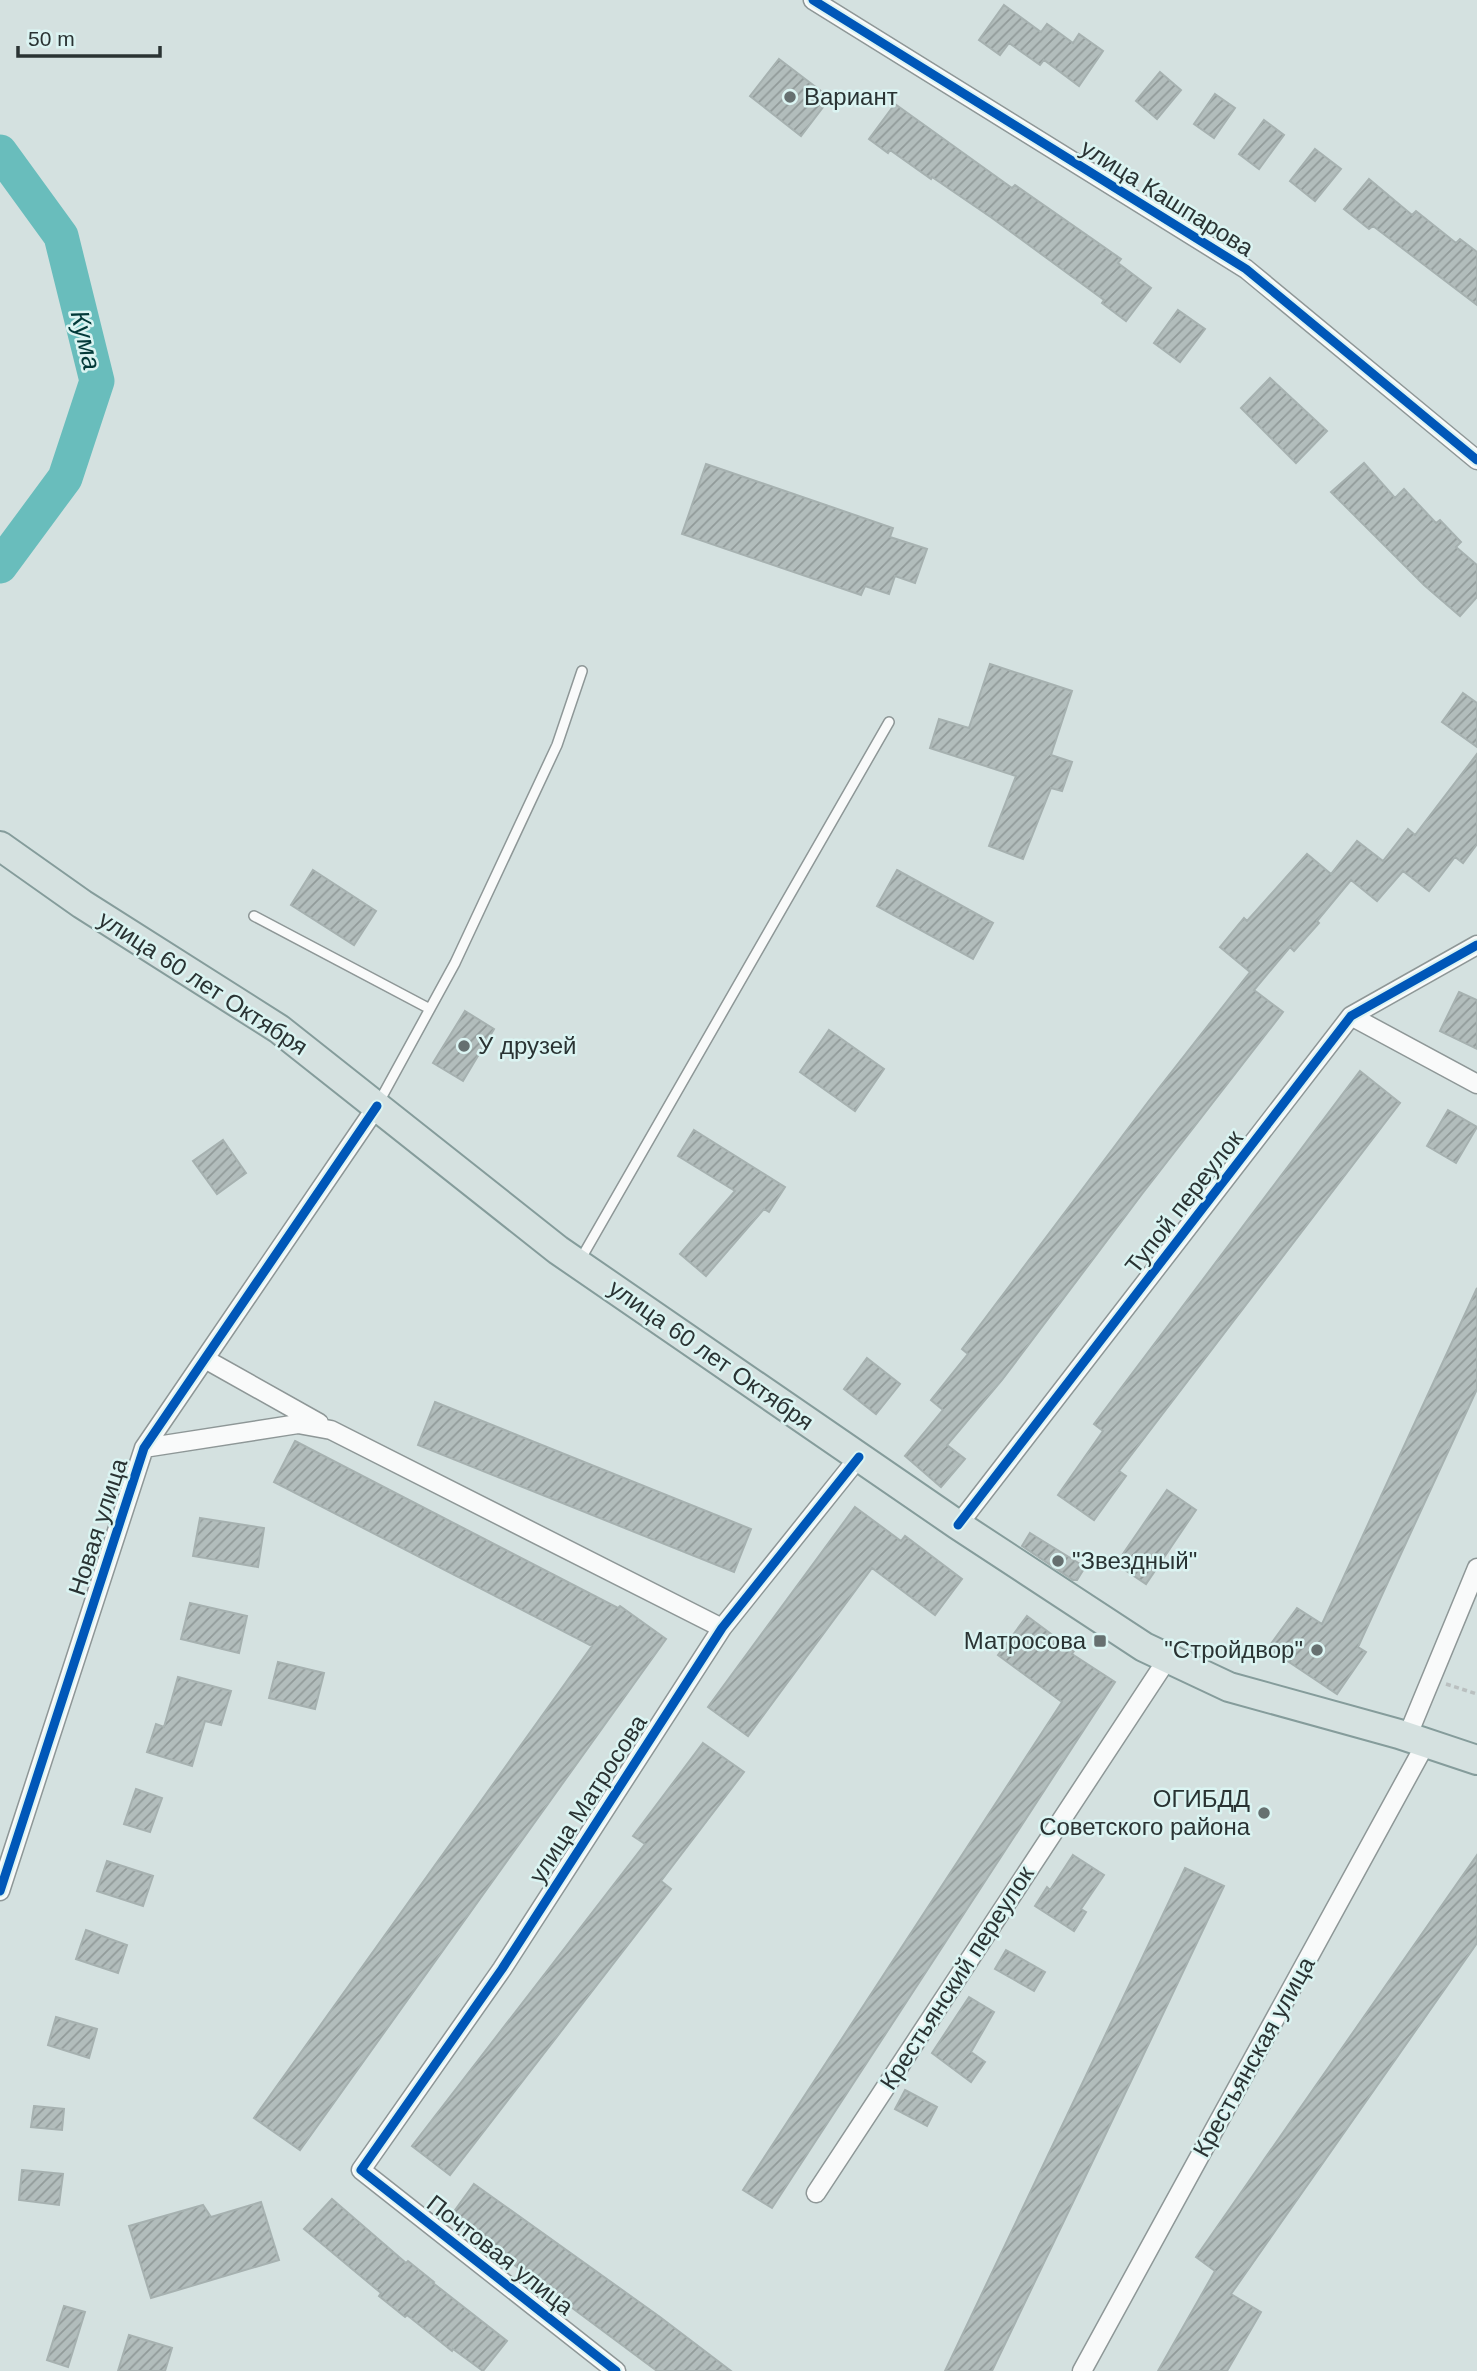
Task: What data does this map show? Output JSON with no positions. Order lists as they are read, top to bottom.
{
  "streets": {
    "main road": ["улица 60 лет Октября"],
    "street": [
      "улица Кашпарова",
      "Тупой переулок",
      "Новая улица",
      "улица Матросова",
      "Крестьянский переулок",
      "Крестьянская улица",
      "Почтовая улица"
    ]
  },
  "crossings": [
    ["улица 60 лет Октября", "Тупой переулок"],
    ["улица 60 лет Октября", "Новая улица"],
    ["улица 60 лет Октября", "улица Матросова"],
    ["улица 60 лет Октября", "Крестьянский переулок"],
    ["улица 60 лет Октября", "Крестьянская улица"],
    ["улица Матросова", "Почтовая улица"]
  ],
  "water": ["Кума"],
  "places": {
    "other": [
      "Вариант",
      "У друзей",
      "\"Звездный\"",
      "\"Стройдвор\"",
      "ОГИБДД Советского района"
    ],
    "transit": ["Матросова"]
  },
  "scale_bar": "50 m"
}
